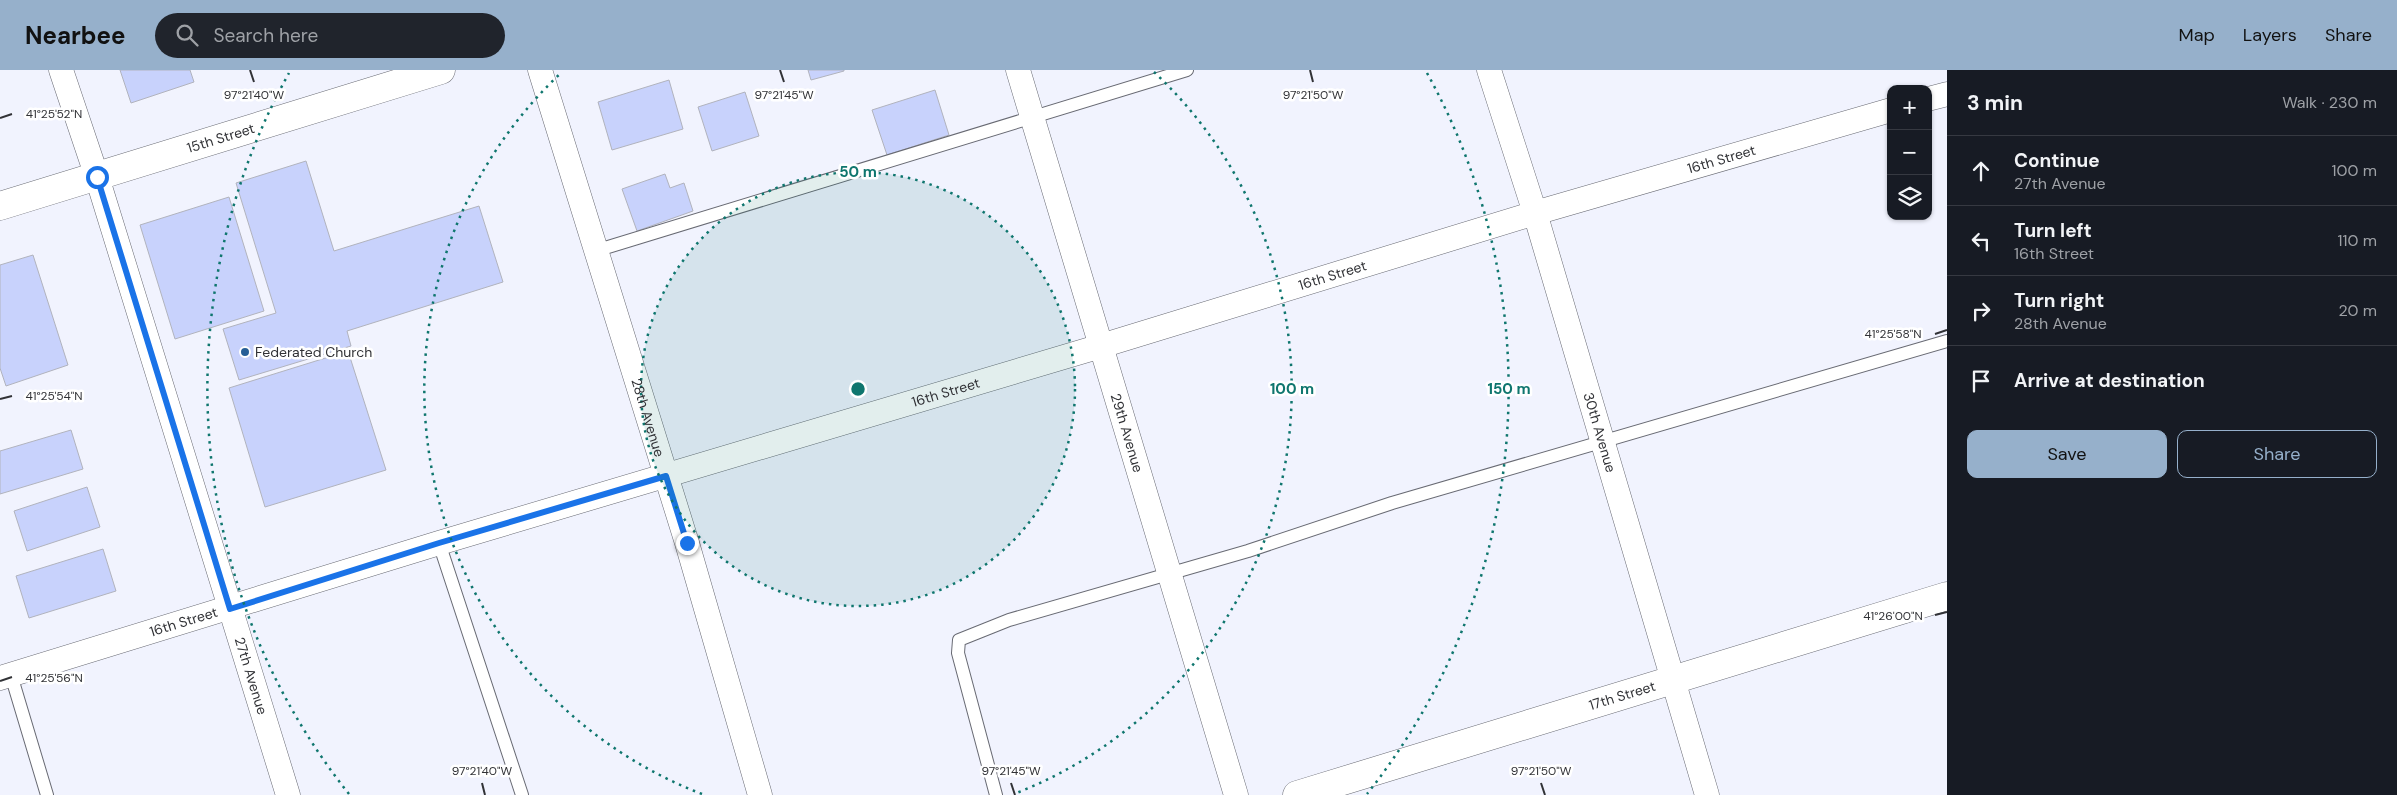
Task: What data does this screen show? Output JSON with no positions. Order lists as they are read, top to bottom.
{
  "streets": {
    "main road": ["15th Street", "17th Street"],
    "street": [
      "16th Street",
      "28th Avenue",
      "29th Avenue",
      "30th Avenue",
      "27th Avenue"
    ]
  },
  "crossings": [
    ["15th Street", "27th Avenue"],
    ["16th Street", "28th Avenue"],
    ["16th Street", "29th Avenue"],
    ["16th Street", "30th Avenue"],
    ["16th Street", "27th Avenue"],
    ["30th Avenue", "17th Street"]
  ],
  "places": ["Federated Church"],
  "page": {
    "header": "Nearbee",
    "search": "Search here",
    "nav": ["Map", "Layers", "Share"],
    "heading": ["3 min", "Walk · 230 m"],
    "map_buttons": ["+", "−"],
    "list": [
      ["Continue", "27th Avenue", "100 m"],
      ["Turn left", "16th Street", "110 m"],
      ["Turn right", "28th Avenue", "20 m"],
      "Arrive at destination"
    ],
    "buttons": ["Save", "Share"]
  },
  "coordinates": [
    "97°21'40\"W",
    "97°21'45\"W",
    "97°21'50\"W",
    "41°25'52\"N",
    "41°25'58\"N",
    "41°25'54\"N",
    "41°26'00\"N",
    "41°25'56\"N"
  ],
  "rings": ["50 m", "100 m", "150 m"]
}
